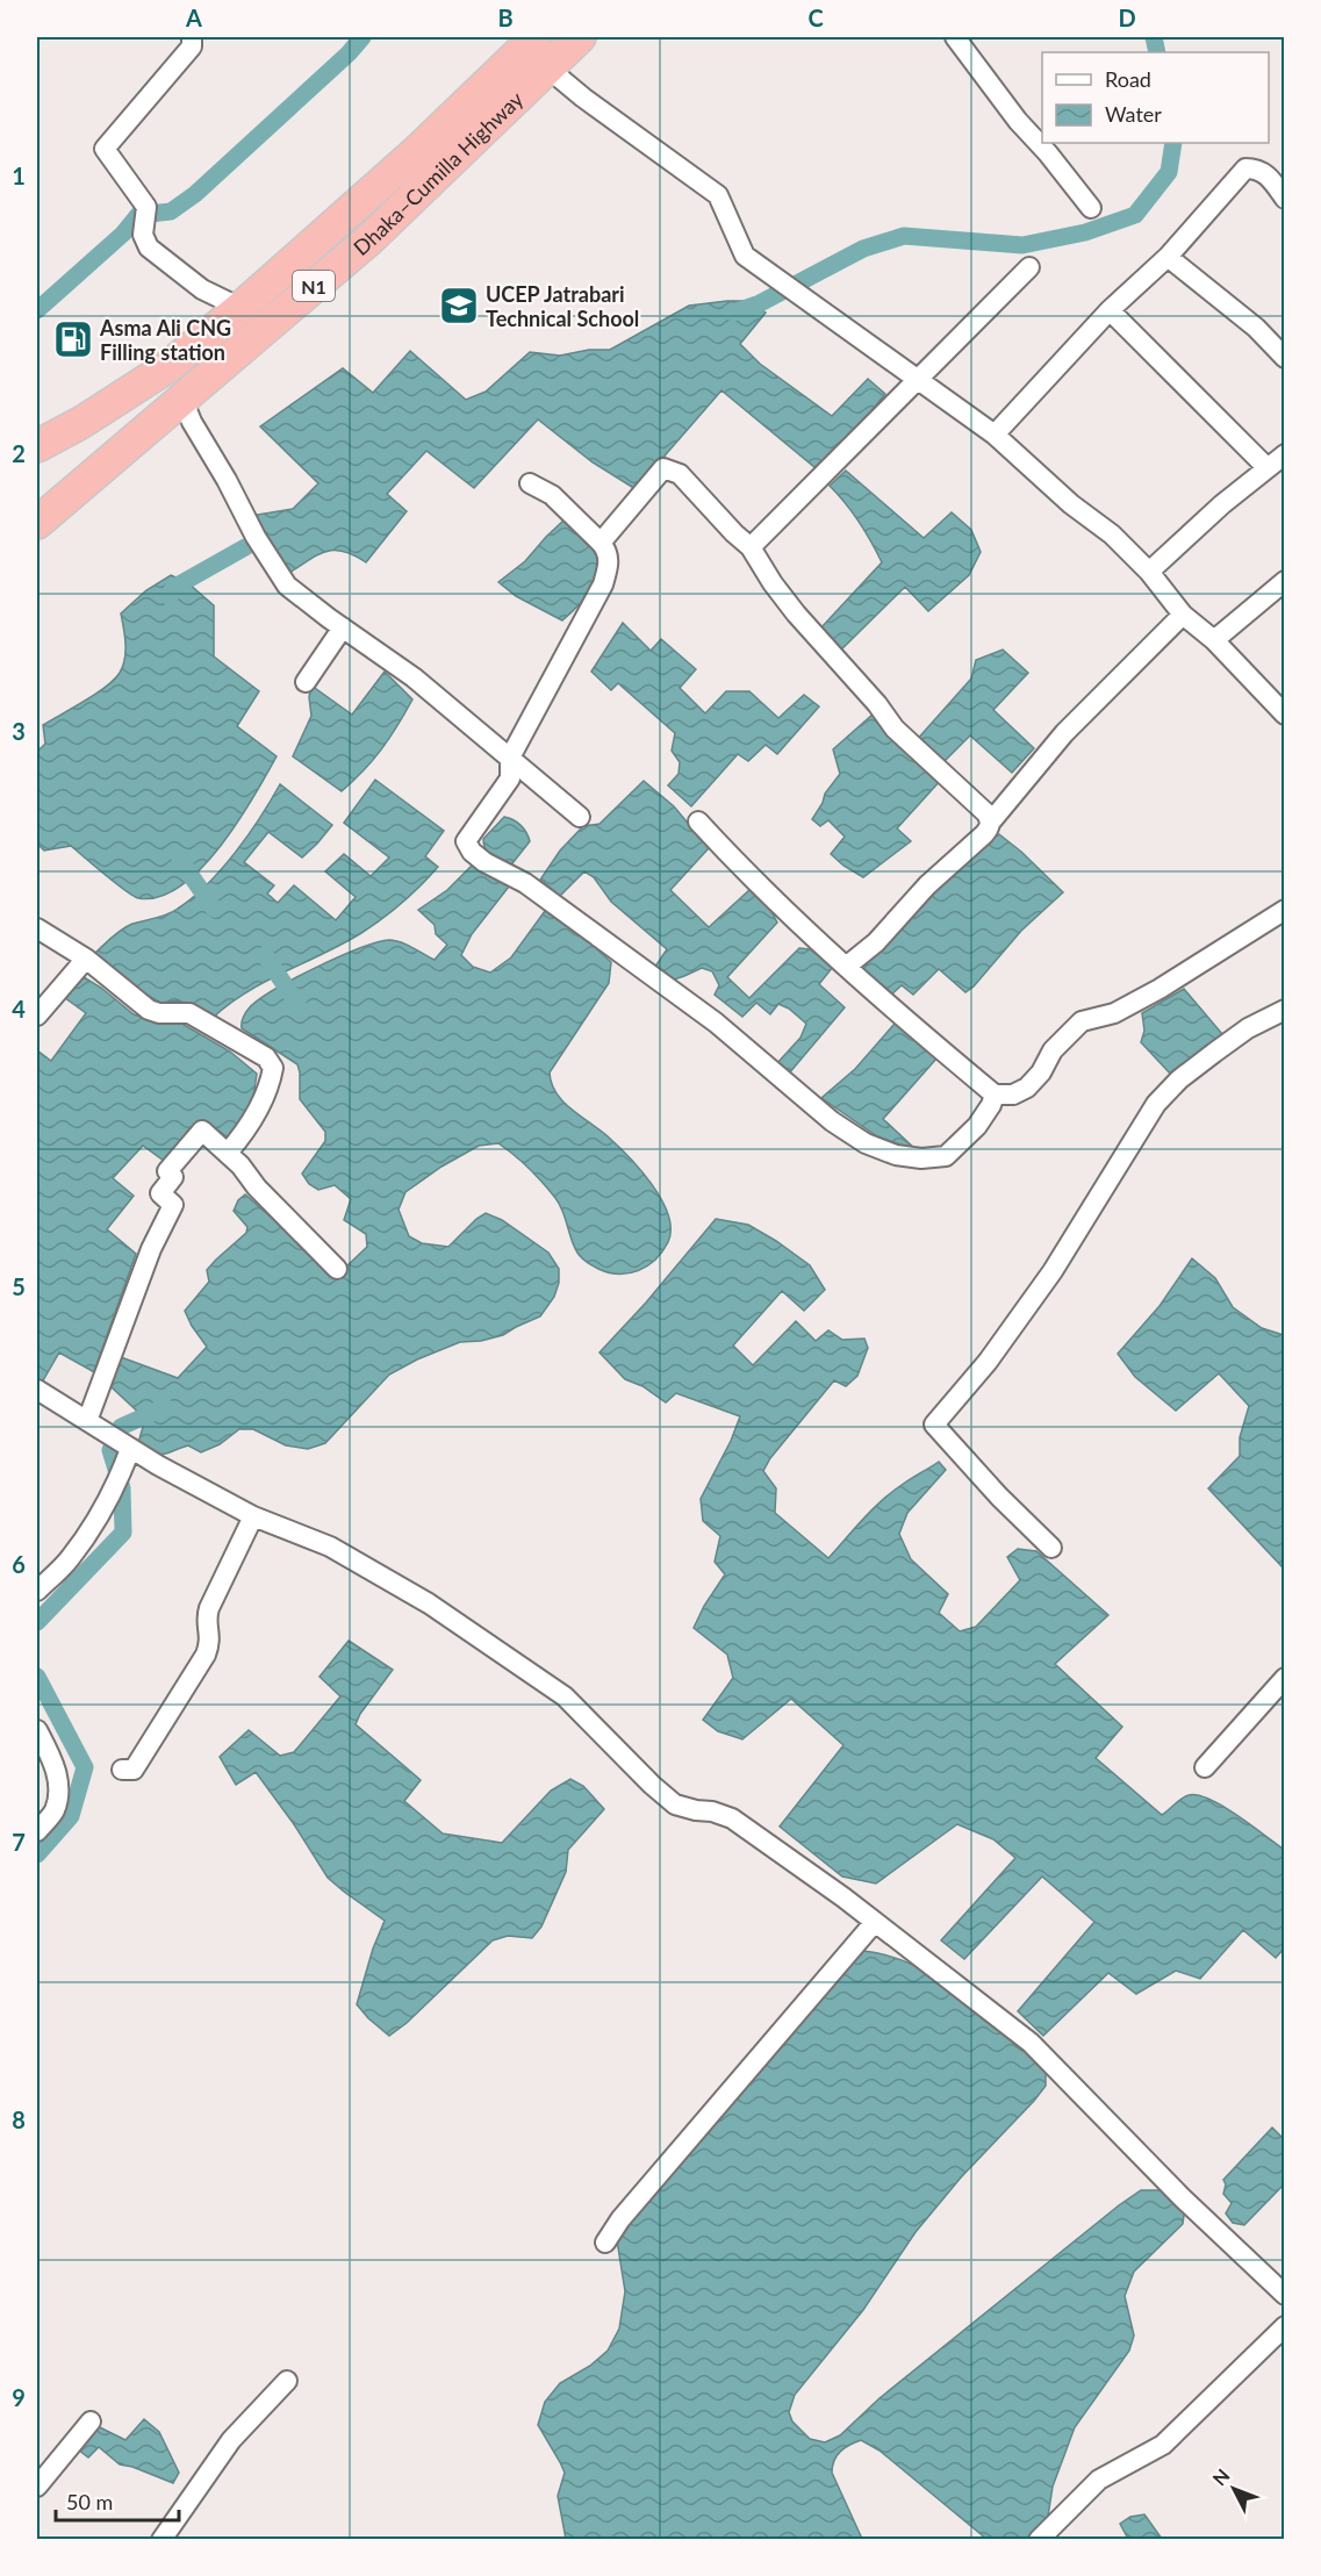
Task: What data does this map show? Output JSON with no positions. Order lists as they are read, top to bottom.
{
  "streets": {
    "highway": ["Dhaka–Cumilla Highway", "N1"]
  },
  "places": {
    "school or university": ["UCEP Jatrabari Technical School"],
    "fuel station": ["Asma Ali CNG Filling station"]
  },
  "legend": ["Road", "Water"],
  "scale_bar": "50 m",
  "north": "top left",
  "grid": {
    "columns": [
      "A",
      "B",
      "C",
      "D"
    ],
    "rows": [
      "1",
      "2",
      "3",
      "4",
      "5",
      "6",
      "7",
      "8",
      "9"
    ]
  }
}
